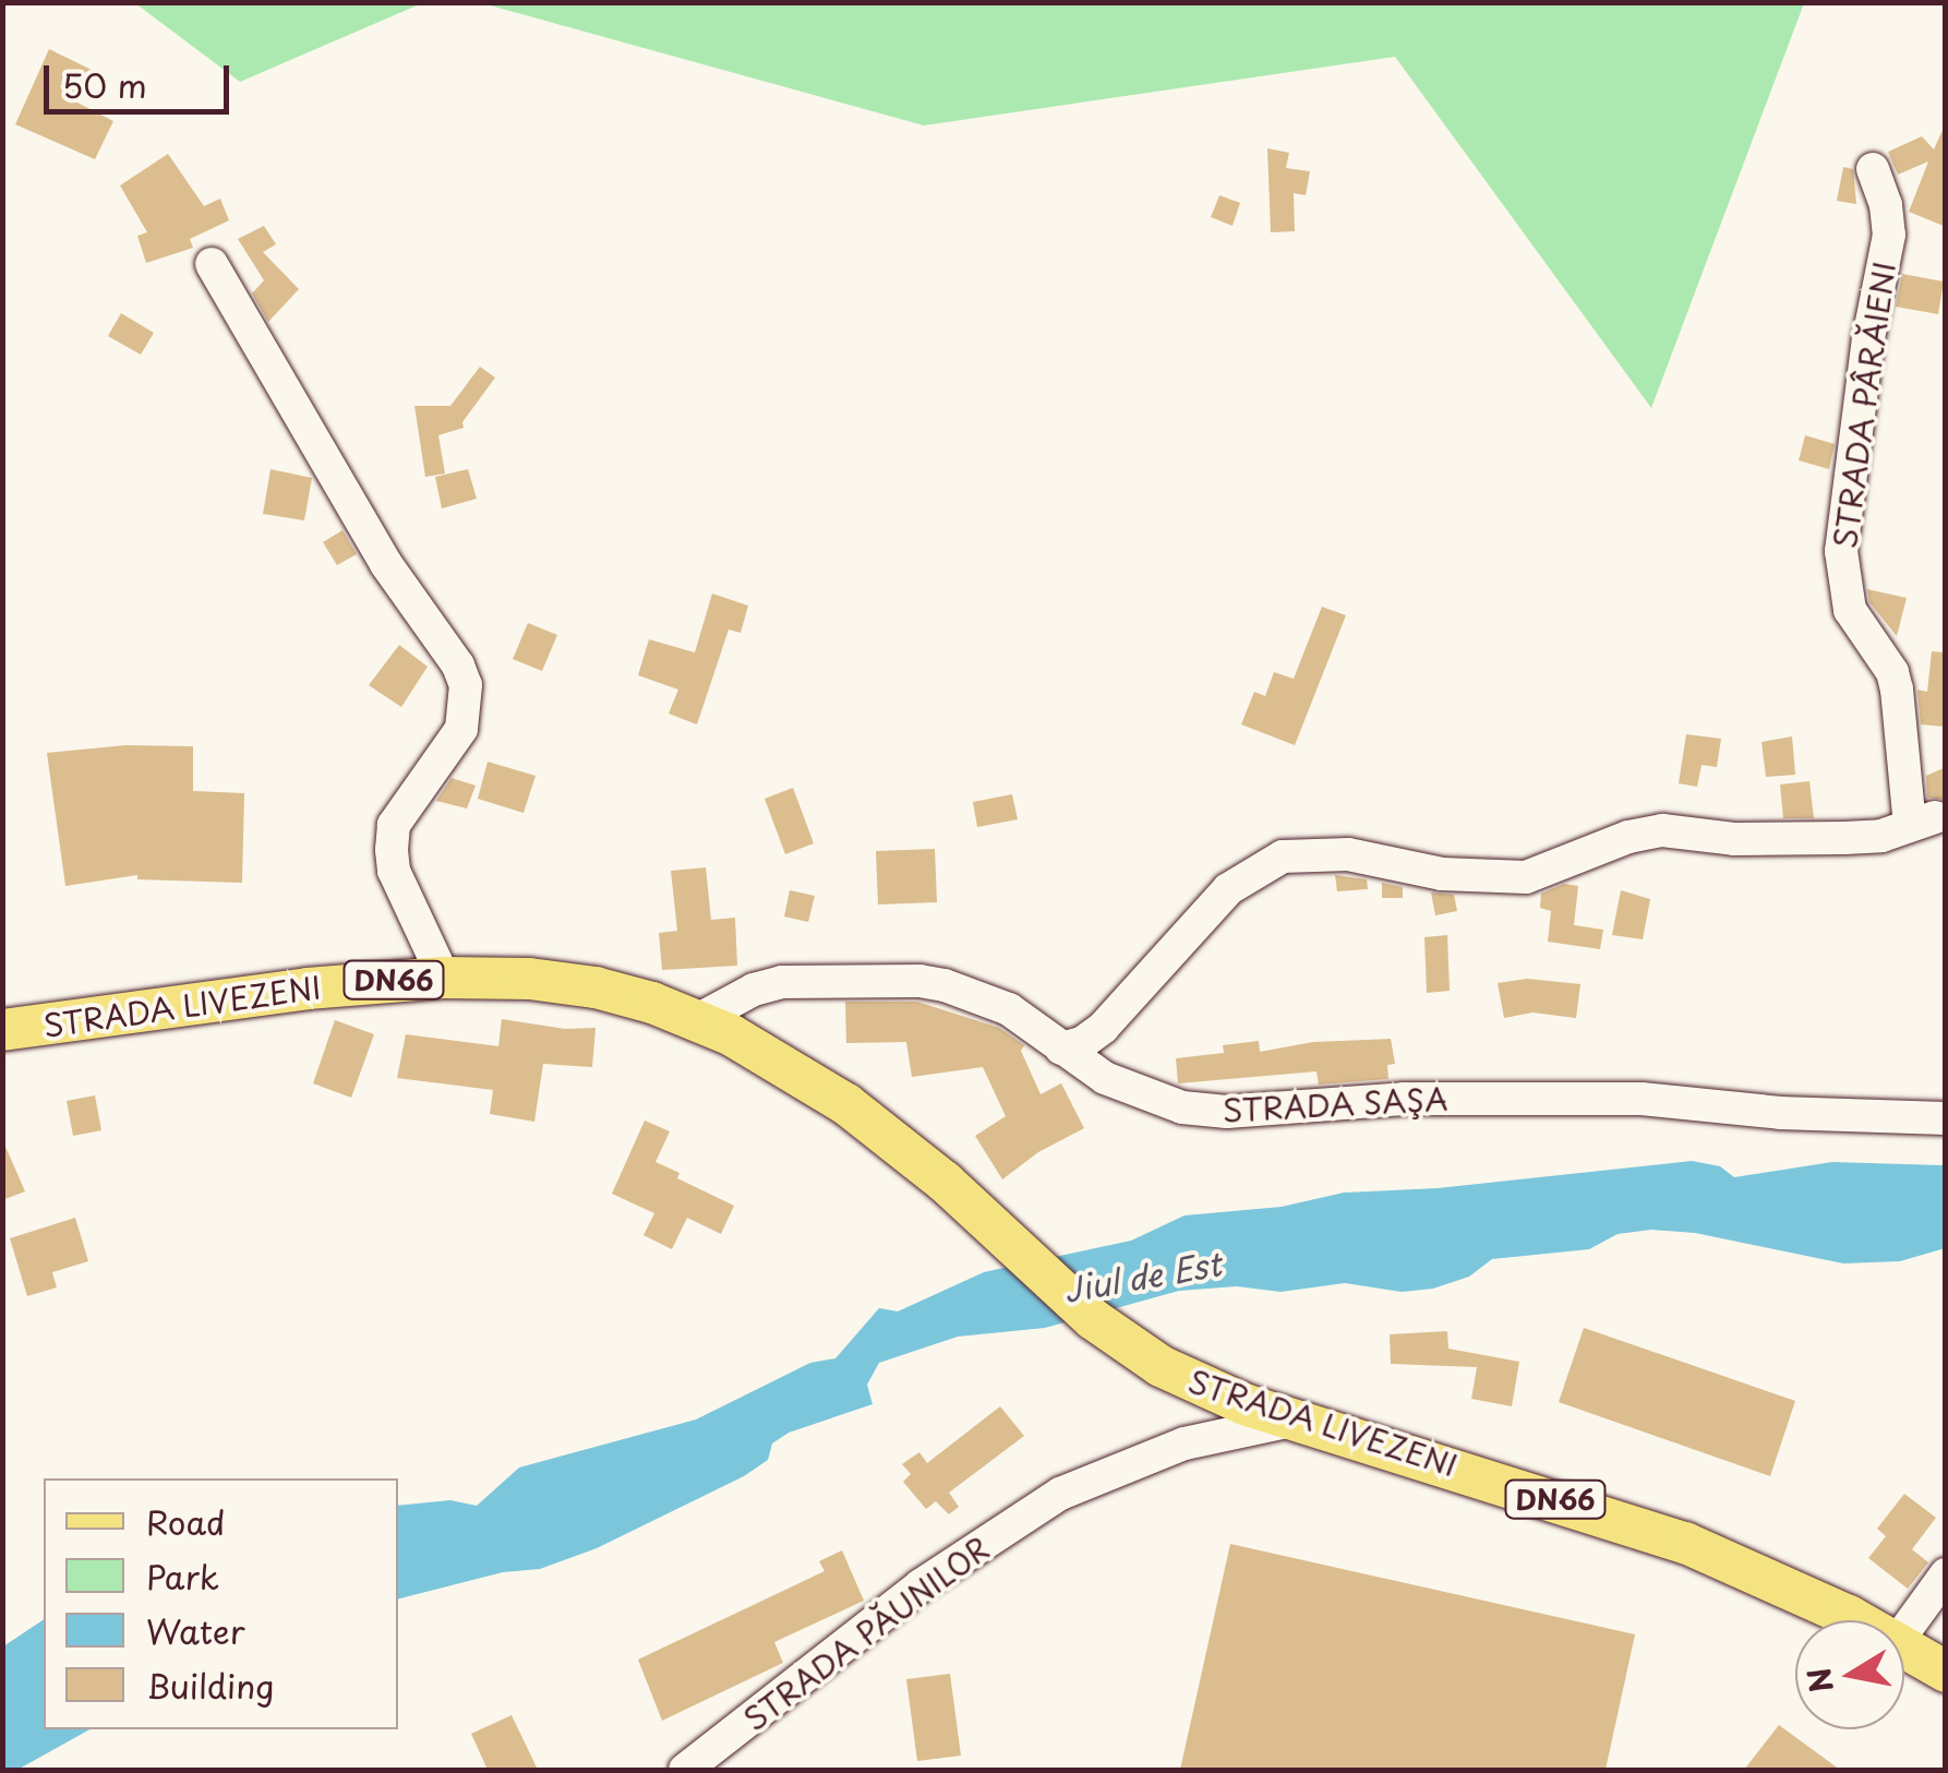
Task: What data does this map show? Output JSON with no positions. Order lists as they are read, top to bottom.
{
  "streets": {
    "main road": ["DN66", "STRADA LIVEZENI"],
    "street": ["STRADA PÂRĂIENI", "STRADA SAŞA", "STRADA PĂUNILOR"]
  },
  "crossings": [
    ["STRADA PÂRĂIENI", "STRADA SAŞA"],
    ["STRADA LIVEZENI", "STRADA SAŞA"],
    ["STRADA LIVEZENI", "STRADA PĂUNILOR"]
  ],
  "water": ["Jiul de Est"],
  "legend": [
    "Road",
    "Park",
    "Water",
    "Building"
  ],
  "scale_bar": "50 m",
  "north": "left"
}
